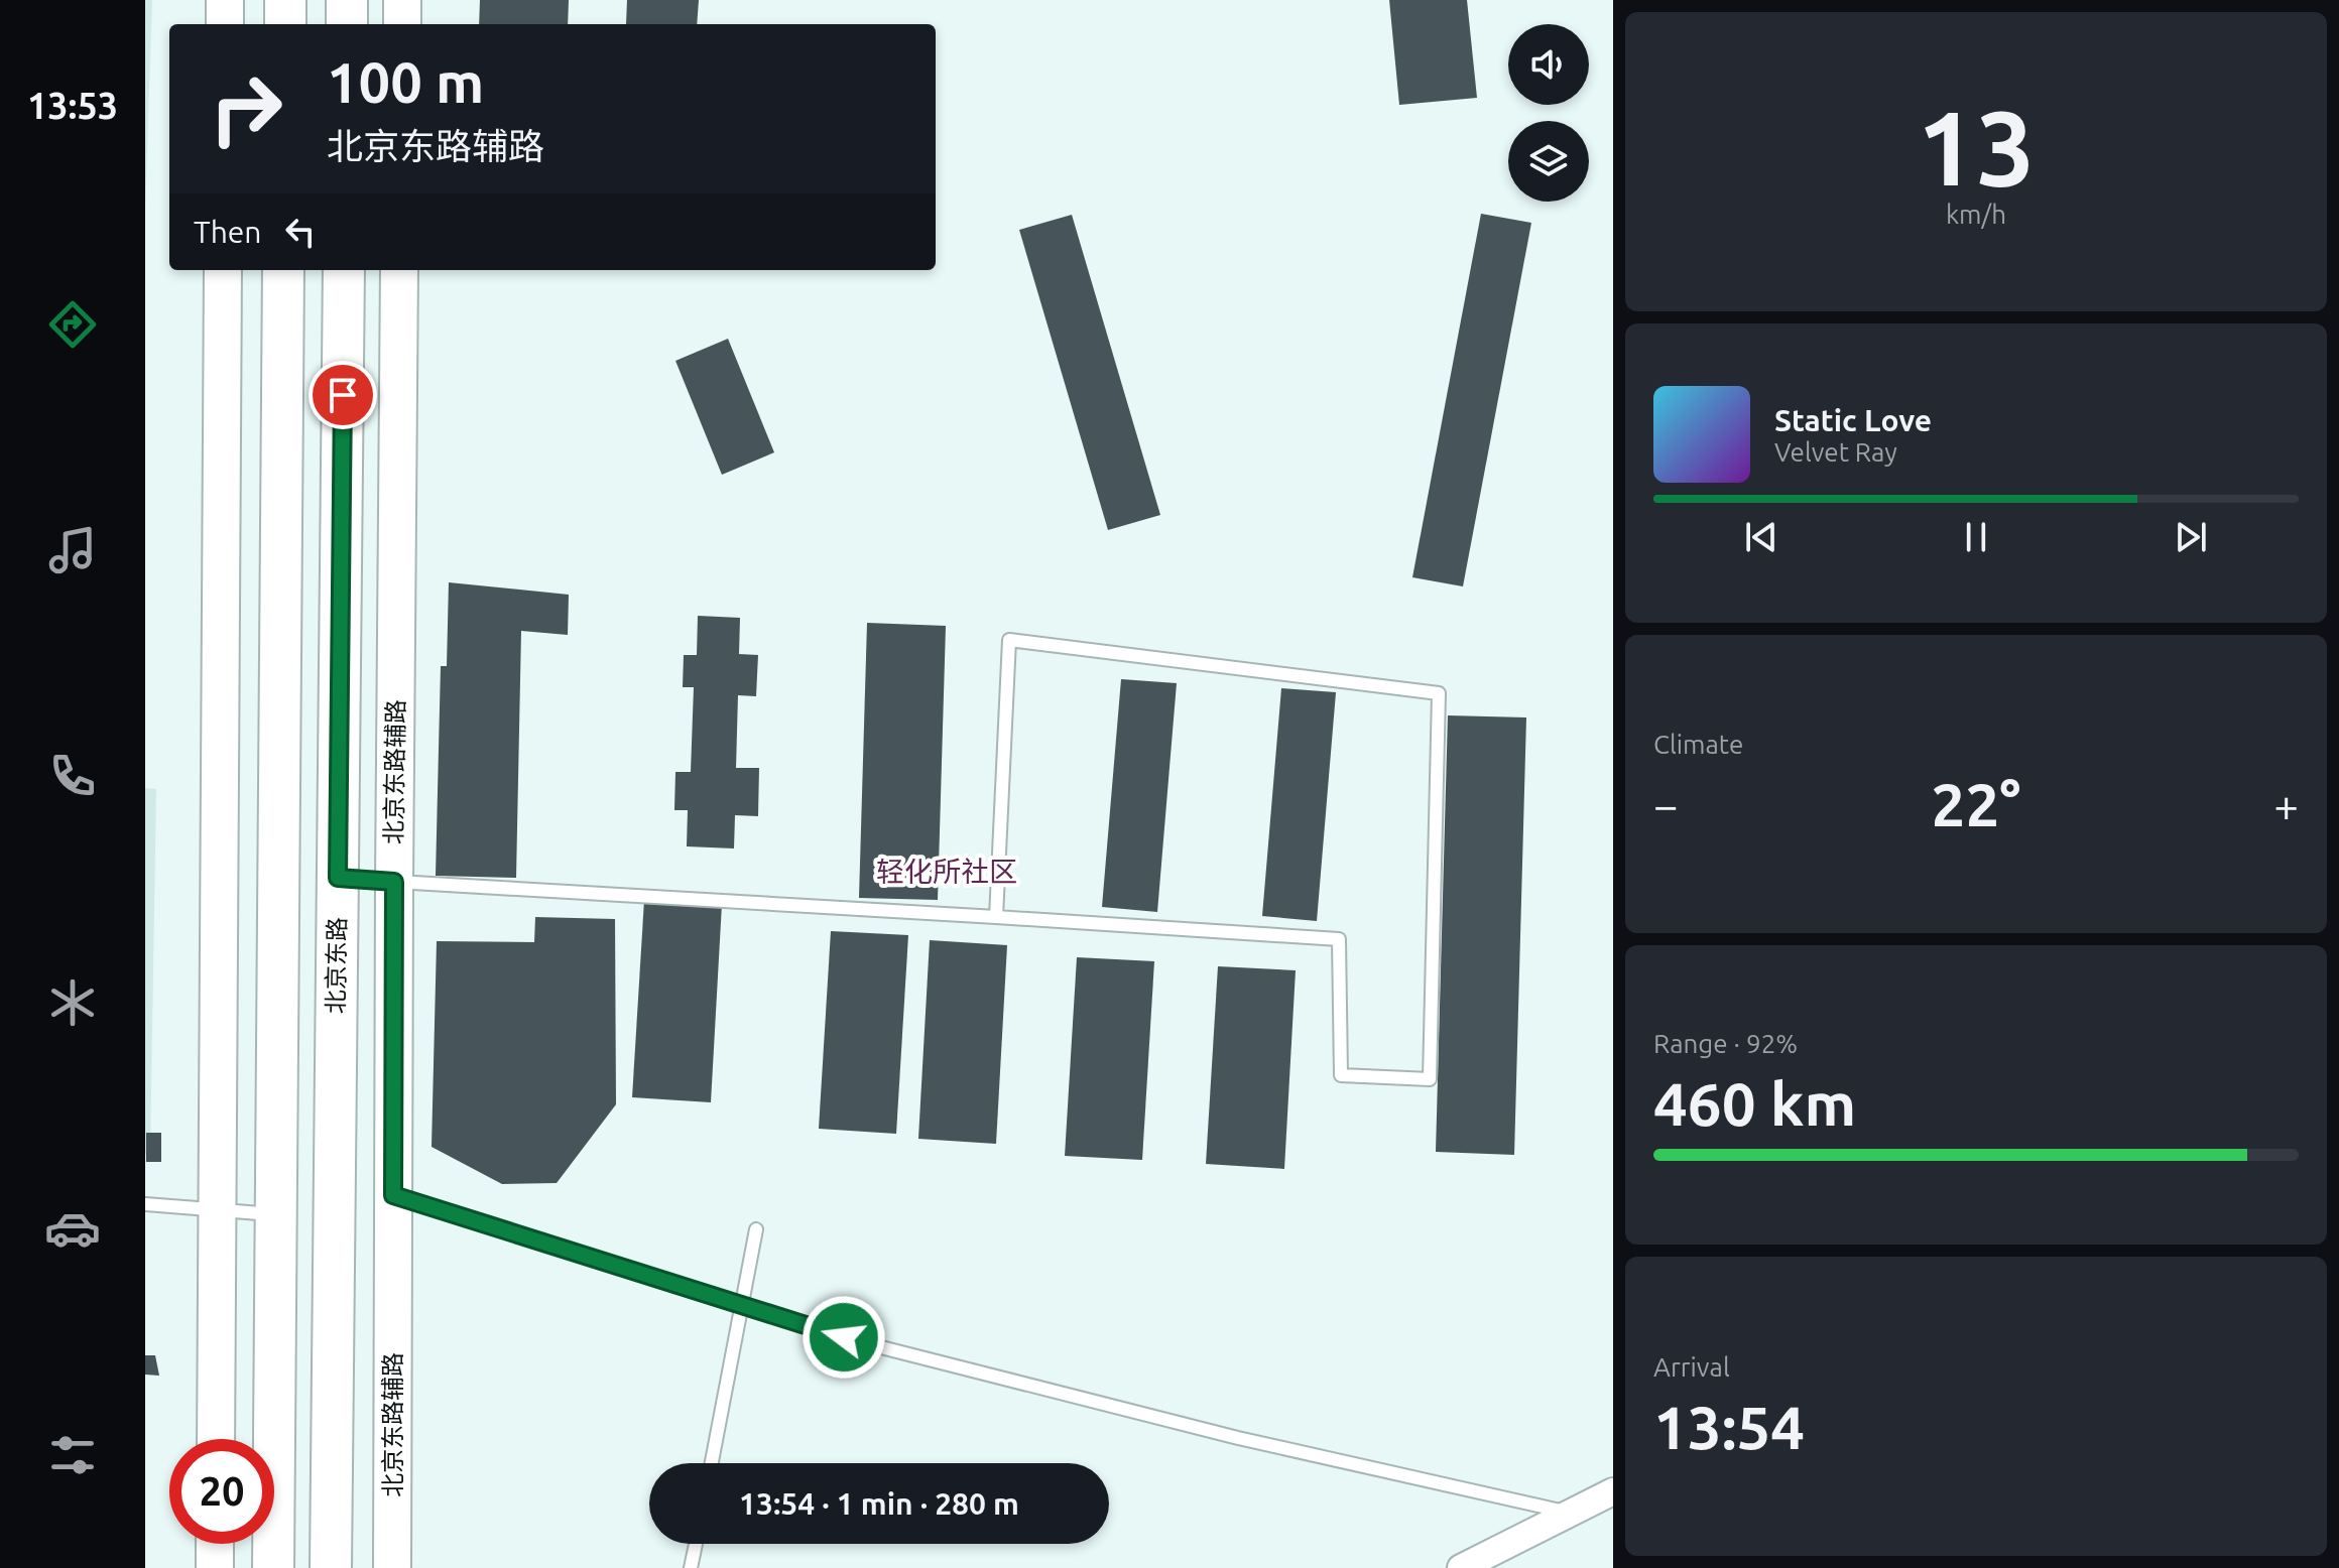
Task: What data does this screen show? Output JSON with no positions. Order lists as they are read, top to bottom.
{
  "streets": {
    "main road": ["北京东路辅路", "北京东路"]
  },
  "districts": ["轻化所社区"],
  "page": {
    "tabs": "13:53",
    "tile": [
      ["13", "km/h"],
      "Climate",
      ["Range · 92%", "460 km"],
      ["Arrival", "13:54"]
    ],
    "turn": ["100 m", "北京东路辅路"],
    "then": "Then",
    "song": ["Static Love", "Velvet Ray"],
    "heat": ["−", "22°", "+"],
    "limit": "20",
    "trip": "13:54 · 1 min · 280 m"
  }
}
